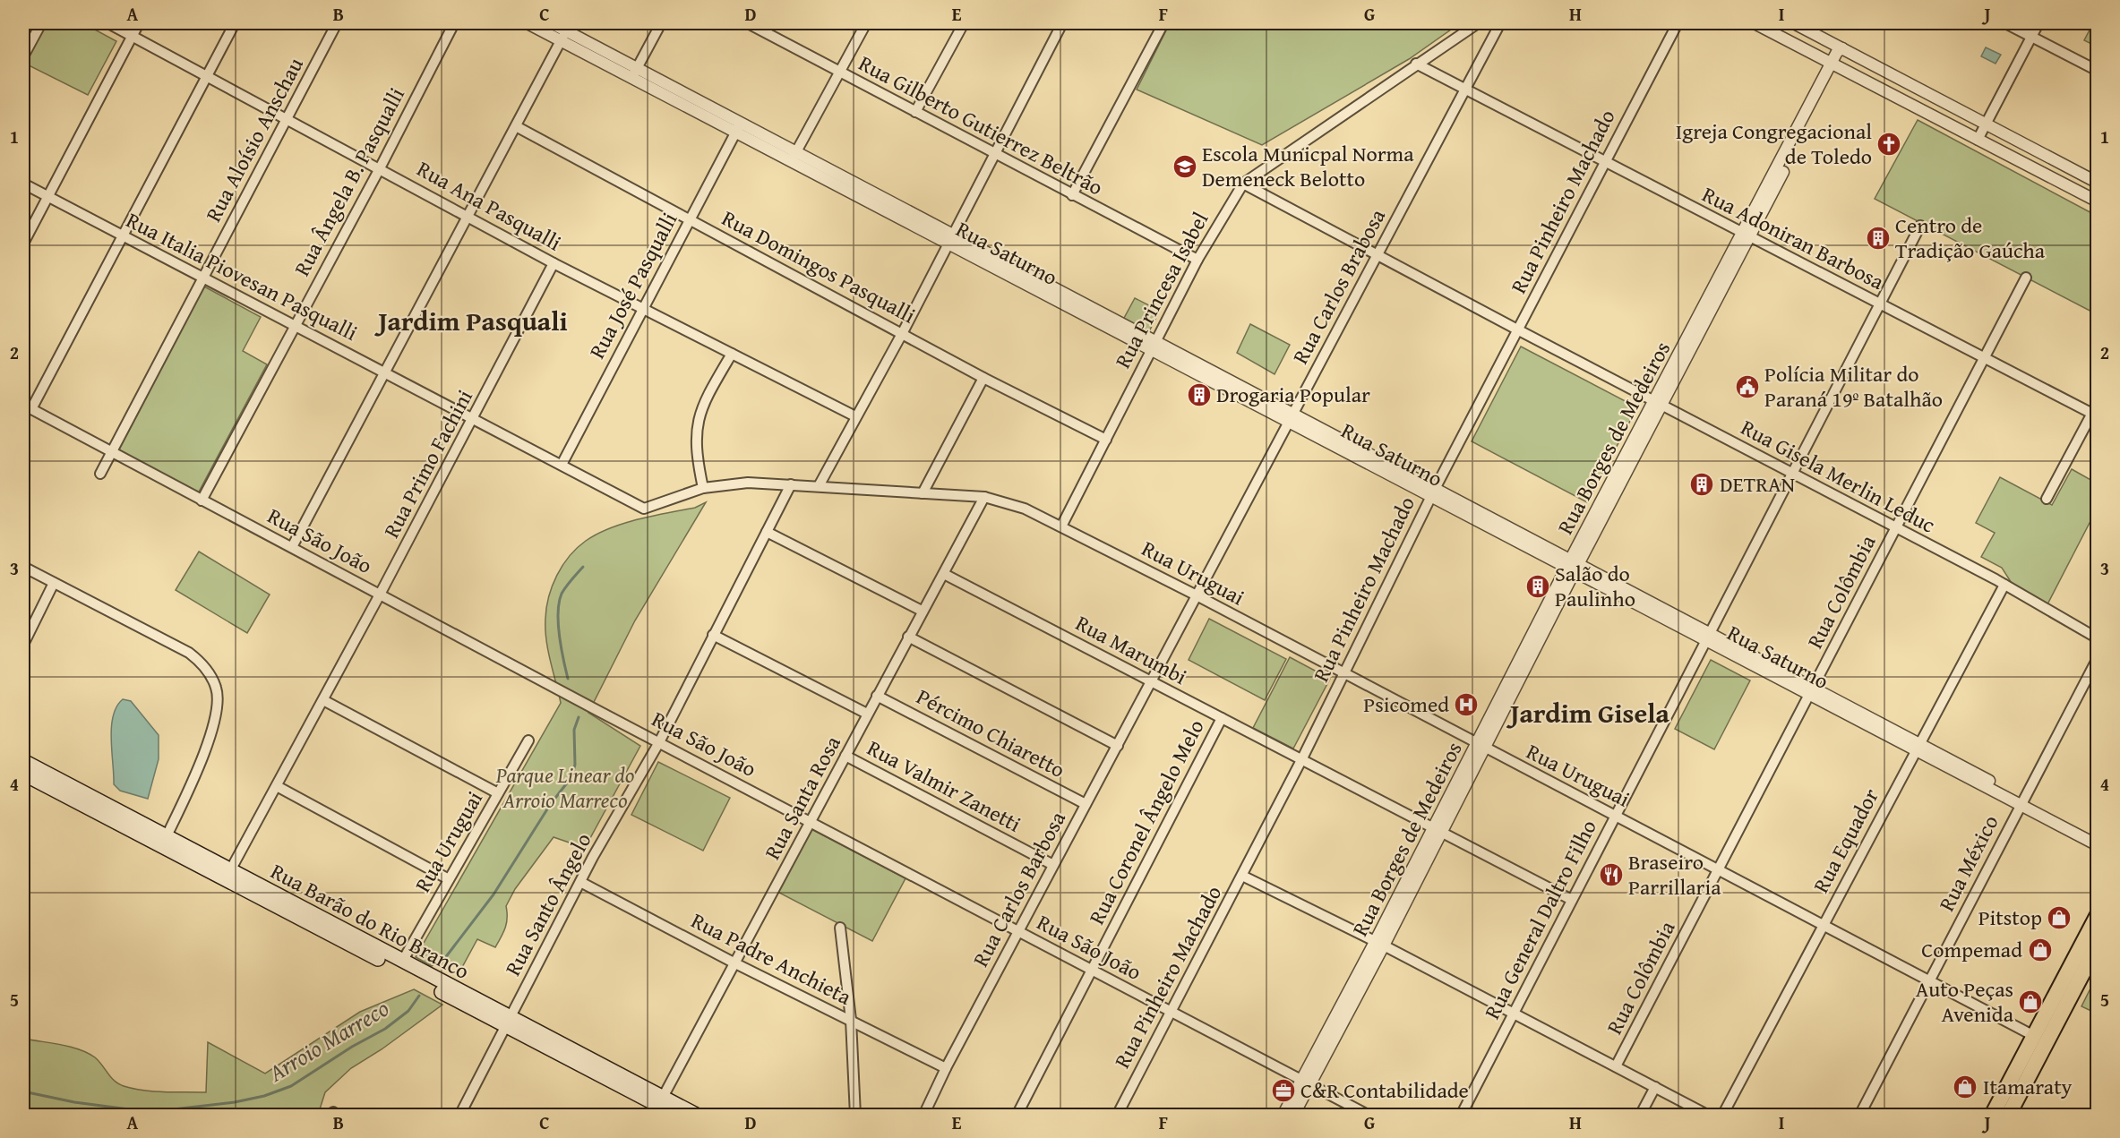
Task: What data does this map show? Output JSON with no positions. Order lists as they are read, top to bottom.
{
  "streets": {
    "main road": ["Rua Barão do Rio Branco"],
    "street": [
      "Rua Gilberto Gutierrez Beltrão",
      "Rua Aloísio Anschau",
      "Rua Ângela B. Pasqualli",
      "Rua Pinheiro Machado",
      "Rua Ana Pasqualli",
      "Rua Adoniran Barbosa",
      "Rua Saturno",
      "Rua Domingos Pasqualli",
      "Rua Italia Piovesan Pasqualli",
      "Rua José Pasqualli",
      "Rua Carlos Brabosa",
      "Rua Princesa Isabel",
      "Rua Borges de Medeiros",
      "Rua Primo Fachini",
      "Rua Gisela Merlin Leduc",
      "Rua São João",
      "Rua Uruguai",
      "Rua Colômbia",
      "Rua Marumbi",
      "Pércimo Chiaretto",
      "Rua Valmir Zanetti",
      "Rua Santa Rosa",
      "Rua Coronel Ângelo Melo",
      "Rua Equador",
      "Rua México",
      "Rua Carlos Barbosa",
      "Rua Santo Ângelo",
      "Rua General Daltro Filho",
      "Rua Padre Anchieta"
    ]
  },
  "crossings": [
    ["Rua Gilberto Gutierrez Beltrão", "Rua Princesa Isabel"],
    ["Rua Aloísio Anschau", "Rua Ana Pasqualli"],
    ["Rua Aloísio Anschau", "Rua Italia Piovesan Pasqualli"],
    ["Rua Aloísio Anschau", "Rua São João"],
    ["Rua Ângela B. Pasqualli", "Rua Ana Pasqualli"],
    ["Rua Ângela B. Pasqualli", "Rua Italia Piovesan Pasqualli"],
    ["Rua Ângela B. Pasqualli", "Rua São João"],
    ["Rua Pinheiro Machado", "Rua Adoniran Barbosa"],
    ["Rua Pinheiro Machado", "Rua Saturno"],
    ["Rua Pinheiro Machado", "Rua Gisela Merlin Leduc"],
    ["Rua Pinheiro Machado", "Rua São João"],
    ["Rua Pinheiro Machado", "Rua Uruguai"],
    ["Rua Pinheiro Machado", "Rua Marumbi"],
    ["Rua Ana Pasqualli", "Rua José Pasqualli"],
    ["Rua Ana Pasqualli", "Rua Primo Fachini"],
    ["Rua Adoniran Barbosa", "Rua Carlos Brabosa"],
    ["Rua Adoniran Barbosa", "Rua Princesa Isabel"],
    ["Rua Adoniran Barbosa", "Rua Borges de Medeiros"],
    ["Rua Adoniran Barbosa", "Rua Colômbia"],
    ["Rua Adoniran Barbosa", "Rua General Daltro Filho"],
    ["Rua Saturno", "Rua José Pasqualli"],
    ["Rua Saturno", "Rua Carlos Brabosa"],
    ["Rua Saturno", "Rua Princesa Isabel"],
    ["Rua Saturno", "Rua Borges de Medeiros"],
    ["Rua Saturno", "Rua Colômbia"],
    ["Rua Saturno", "Rua Equador"],
    ["Rua Saturno", "Rua México"],
    ["Rua Saturno", "Rua General Daltro Filho"],
    ["Rua Domingos Pasqualli", "Rua José Pasqualli"],
    ["Rua Domingos Pasqualli", "Rua Princesa Isabel"],
    ["Rua Italia Piovesan Pasqualli", "Rua José Pasqualli"],
    ["Rua Italia Piovesan Pasqualli", "Rua Primo Fachini"],
    ["Rua Italia Piovesan Pasqualli", "Rua Uruguai"],
    ["Rua Carlos Brabosa", "Rua Gisela Merlin Leduc"],
    ["Rua Carlos Brabosa", "Rua Uruguai"],
    ["Rua Carlos Brabosa", "Rua Marumbi"],
    ["Rua Carlos Brabosa", "Rua Carlos Barbosa"],
    ["Rua Princesa Isabel", "Rua Gisela Merlin Leduc"],
    ["Rua Princesa Isabel", "Rua Uruguai"],
    ["Rua Borges de Medeiros", "Rua Gisela Merlin Leduc"],
    ["Rua Borges de Medeiros", "Rua São João"],
    ["Rua Borges de Medeiros", "Rua Uruguai"],
    ["Rua Borges de Medeiros", "Rua Marumbi"],
    ["Rua Primo Fachini", "Rua São João"],
    ["Rua Primo Fachini", "Rua Barão do Rio Branco"],
    ["Rua Gisela Merlin Leduc", "Rua Colômbia"],
    ["Rua Gisela Merlin Leduc", "Rua Equador"],
    ["Rua Gisela Merlin Leduc", "Rua General Daltro Filho"],
    ["Rua São João", "Rua Santa Rosa"],
    ["Rua São João", "Rua Coronel Ângelo Melo"],
    ["Rua São João", "Rua Carlos Barbosa"],
    ["Rua São João", "Rua Santo Ângelo"],
    ["Rua Uruguai", "Rua Colômbia"],
    ["Rua Uruguai", "Rua Santa Rosa"],
    ["Rua Uruguai", "Rua Equador"],
    ["Rua Uruguai", "Rua México"],
    ["Rua Uruguai", "Rua Santo Ângelo"],
    ["Rua Uruguai", "Rua General Daltro Filho"],
    ["Rua Uruguai", "Rua Barão do Rio Branco"],
    ["Rua Marumbi", "Rua Santa Rosa"],
    ["Rua Marumbi", "Rua Coronel Ângelo Melo"],
    ["Rua Marumbi", "Rua Carlos Barbosa"],
    ["Rua Marumbi", "Rua General Daltro Filho"],
    ["Pércimo Chiaretto", "Rua Santa Rosa"],
    ["Pércimo Chiaretto", "Rua Carlos Barbosa"],
    ["Rua Valmir Zanetti", "Rua Santa Rosa"],
    ["Rua Valmir Zanetti", "Rua Carlos Barbosa"],
    ["Rua Santa Rosa", "Rua Barão do Rio Branco"],
    ["Rua Santa Rosa", "Rua Padre Anchieta"],
    ["Rua Carlos Barbosa", "Rua Padre Anchieta"],
    ["Rua Santo Ângelo", "Rua Barão do Rio Branco"],
    ["Rua Santo Ângelo", "Rua Padre Anchieta"]
  ],
  "districts": ["Jardim Pasquali", "Jardim Gisela"],
  "water": ["Arroio Marreco"],
  "parks": ["Parque Linear do Arroio Marreco"],
  "places": {
    "church": ["Igreja Congregacional de Toledo"],
    "school or university": ["Escola Municpal Norma Demeneck Belotto"],
    "building": [
      "Centro de Tradição Gaúcha",
      "Drogaria Popular",
      "DETRAN",
      "Salão do Paulinho"
    ],
    "public building": ["Polícia Militar do Paraná 19º Batalhão"],
    "hospital": ["Psicomed"],
    "restaurant": ["Braseiro Parrillaria"],
    "shop": [
      "Pitstop",
      "Compemad",
      "Auto Peças Avenida",
      "Itamaraty"
    ],
    "office": ["C&R Contabilidade"]
  },
  "grid": {
    "columns": [
      "A",
      "B",
      "C",
      "D",
      "E",
      "F",
      "G",
      "H",
      "I",
      "J"
    ],
    "rows": [
      "1",
      "2",
      "3",
      "4",
      "5"
    ]
  }
}
